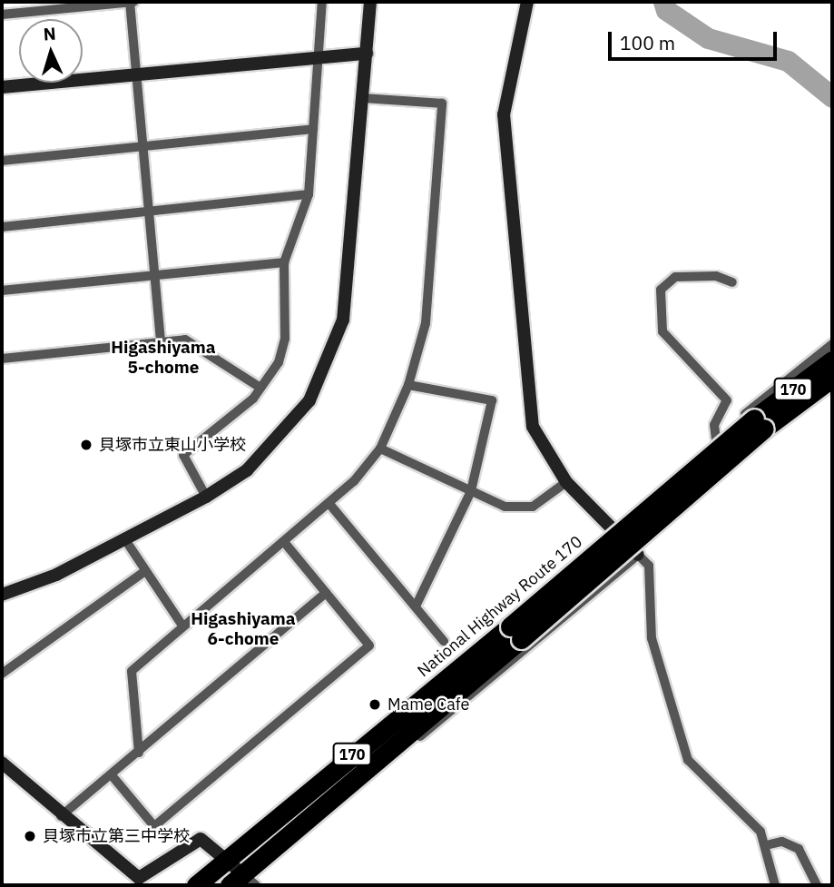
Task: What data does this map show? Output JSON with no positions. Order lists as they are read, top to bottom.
{
  "streets": {
    "highway": ["170", "National Highway Route 170"]
  },
  "districts": ["Higashiyama 5-chome", "Higashiyama 6-chome"],
  "places": ["貝塚市立東山小学校", "Mame Cafe", "貝塚市立第三中学校"],
  "scale_bar": "100 m",
  "north": "top"
}
